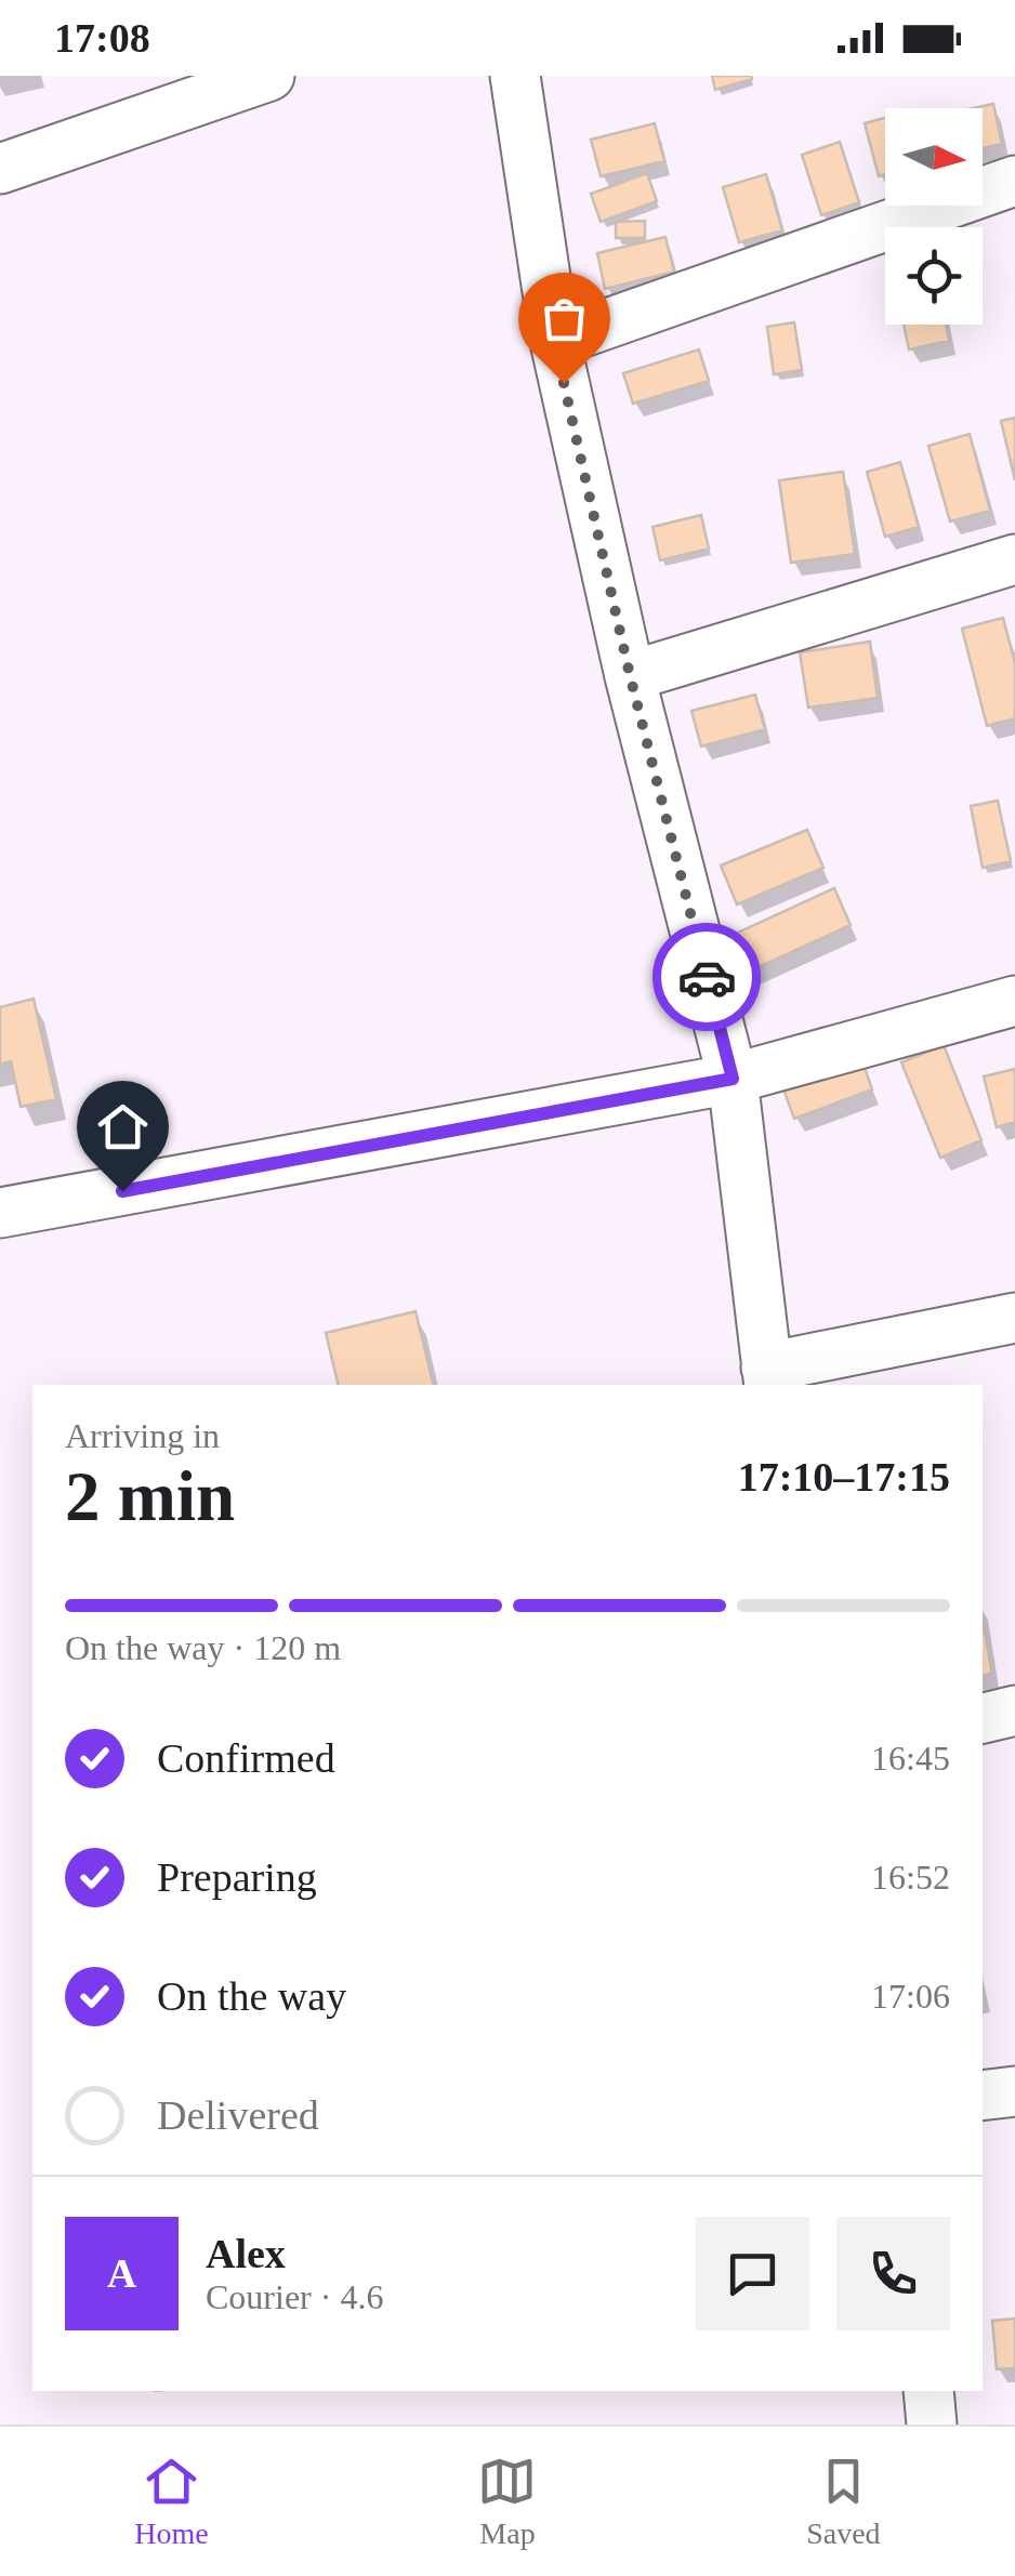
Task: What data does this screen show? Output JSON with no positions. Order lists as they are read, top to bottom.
{
  "north": "right",
  "page": {
    "status": "17:08",
    "heading": ["2 min", "Arriving in", "17:10–17:15"],
    "panel": ["Alex", "Courier · 4.6"],
    "bar": "On the way · 120 m",
    "list": [
      ["Confirmed", "16:45"],
      ["Preparing", "16:52"],
      ["On the way", "17:06"],
      "Delivered"
    ],
    "round": "A",
    "tabs": ["Home", "Map", "Saved"]
  }
}
